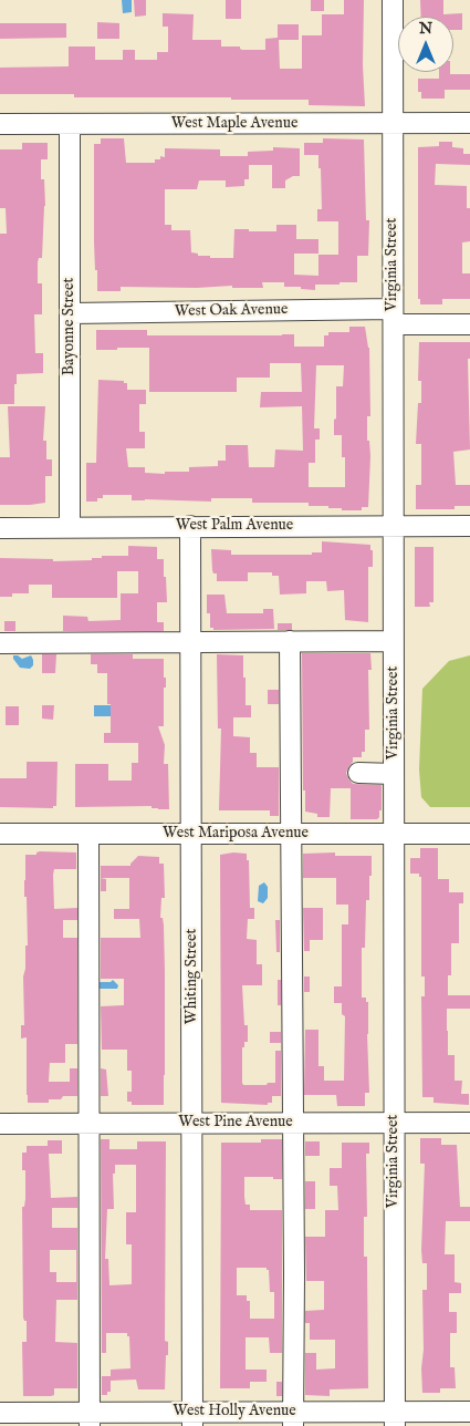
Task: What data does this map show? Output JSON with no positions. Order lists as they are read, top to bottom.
{
  "streets": {
    "street": [
      "West Maple Avenue",
      "Virginia Street",
      "West Oak Avenue",
      "Bayonne Street",
      "West Palm Avenue",
      "West Mariposa Avenue",
      "Whiting Street",
      "West Pine Avenue",
      "West Holly Avenue"
    ]
  },
  "crossings": [
    ["West Maple Avenue", "Virginia Street"],
    ["West Maple Avenue", "Bayonne Street"],
    ["Virginia Street", "West Oak Avenue"],
    ["Virginia Street", "West Palm Avenue"],
    ["Virginia Street", "West Mariposa Avenue"],
    ["Virginia Street", "West Pine Avenue"],
    ["Virginia Street", "West Holly Avenue"],
    ["West Oak Avenue", "Bayonne Street"],
    ["Bayonne Street", "West Palm Avenue"],
    ["West Palm Avenue", "Whiting Street"],
    ["West Mariposa Avenue", "Whiting Street"],
    ["Whiting Street", "West Pine Avenue"],
    ["Whiting Street", "West Holly Avenue"]
  ],
  "north": "top"
}
